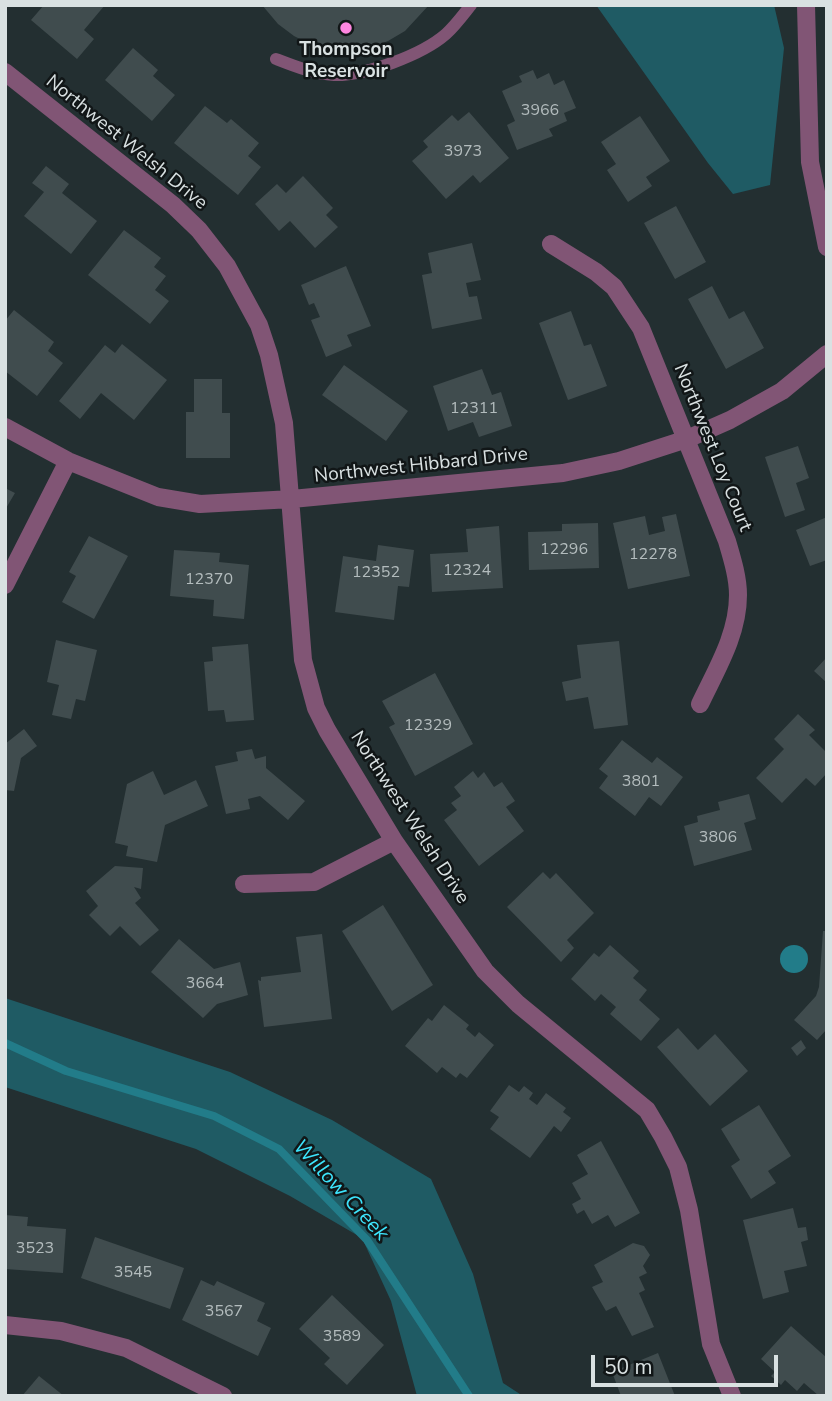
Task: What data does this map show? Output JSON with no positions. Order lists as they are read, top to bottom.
{
  "streets": {
    "street": ["Northwest Welsh Drive", "Northwest Loy Court", "Northwest Hibbard Drive"]
  },
  "crossings": [
    ["Northwest Welsh Drive", "Northwest Hibbard Drive"],
    ["Northwest Loy Court", "Northwest Hibbard Drive"]
  ],
  "water": ["Willow Creek"],
  "places": ["Thompson Reservoir"],
  "house_numbers": [
    "3966",
    "3973",
    "12311",
    "12296",
    "12278",
    "12324",
    "12352",
    "12370",
    "12329",
    "3801",
    "3806",
    "3664",
    "3523",
    "3545",
    "3567",
    "3589"
  ],
  "scale_bar": "50 m"
}
